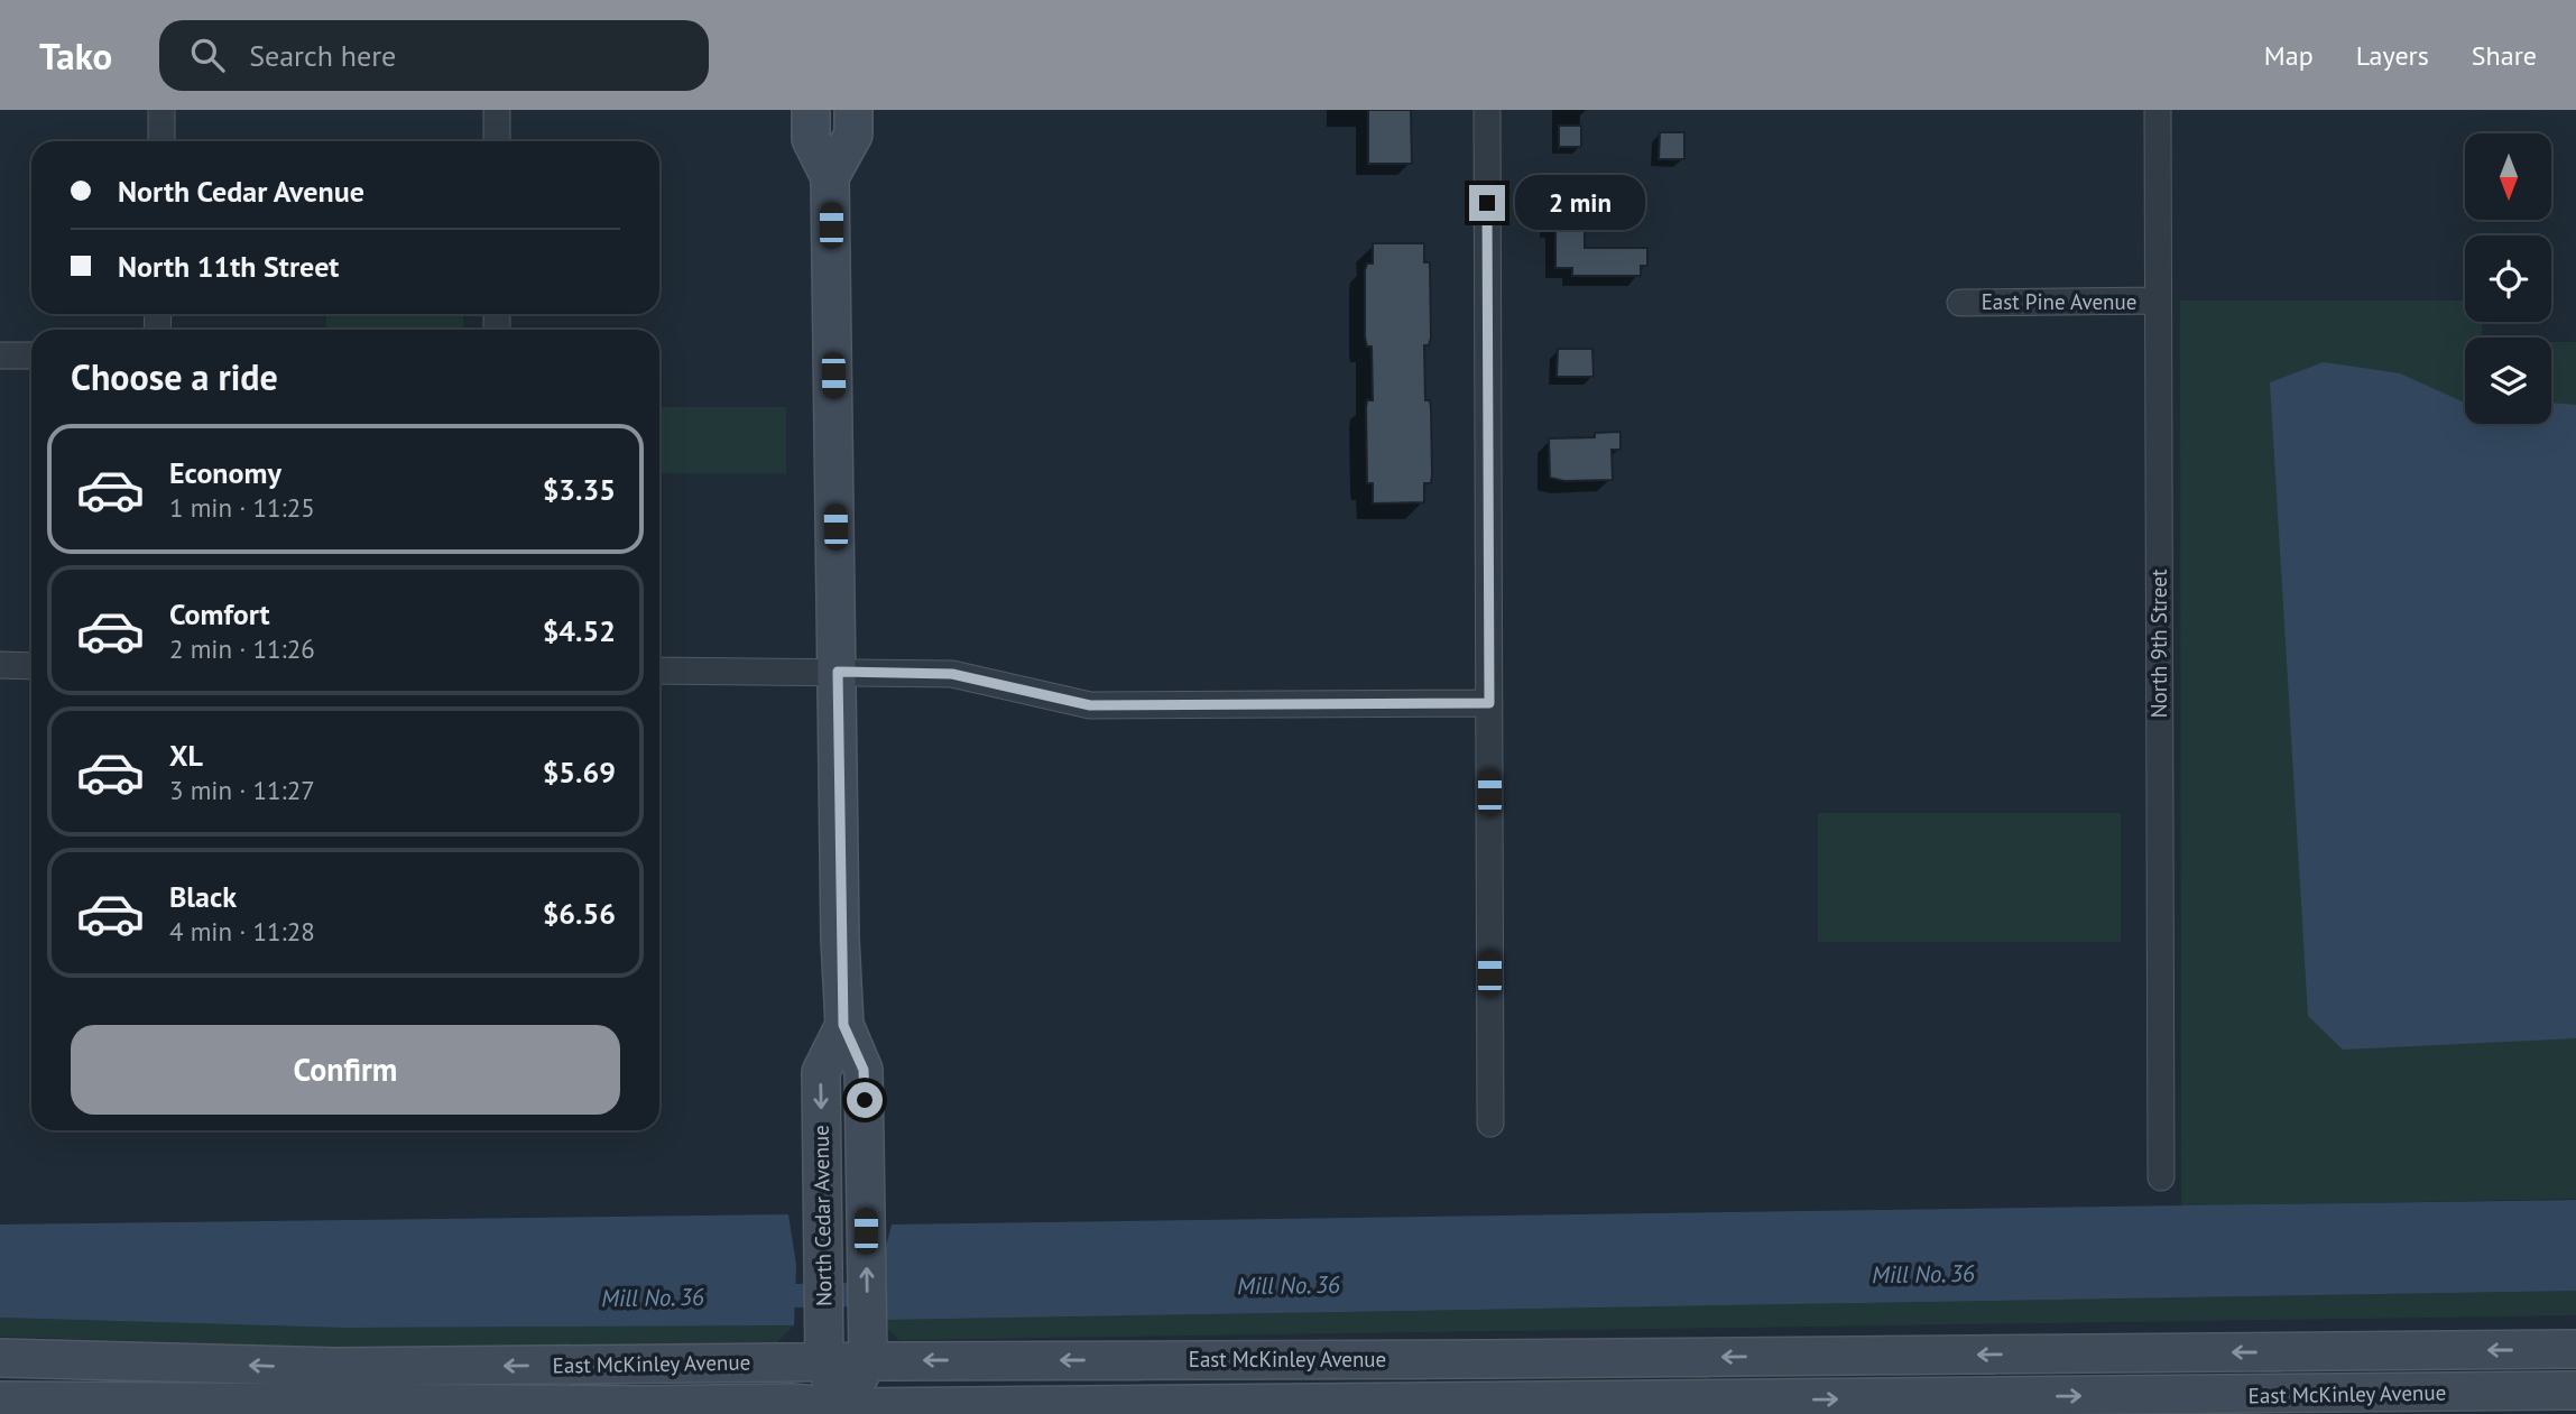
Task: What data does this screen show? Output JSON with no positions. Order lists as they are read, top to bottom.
{
  "streets": {
    "main road": ["North Cedar Avenue", "East McKinley Avenue"],
    "street": ["East Pine Avenue", "North 9th Street"]
  },
  "crossings": [
    ["East Pine Avenue", "North 9th Street"],
    ["North Cedar Avenue", "East McKinley Avenue"]
  ],
  "water": ["Mill No. 36"],
  "north": "bottom",
  "page": {
    "header": "Tako",
    "search": "Search here",
    "nav": ["Map", "Layers", "Share"],
    "banner": ["North Cedar Avenue", "North 11th Street"],
    "bubble": "2 min",
    "heading": "Choose a ride",
    "list": [
      {
        "name": "Economy",
        "note": "1 min · 11:25",
        "value": "$3.35"
      },
      {
        "name": "Comfort",
        "note": "2 min · 11:26",
        "value": "$4.52"
      },
      {
        "name": "XL",
        "note": "3 min · 11:27",
        "value": "$5.69"
      },
      {
        "name": "Black",
        "note": "4 min · 11:28",
        "value": "$6.56"
      }
    ],
    "buttons": "Confirm"
  }
}
